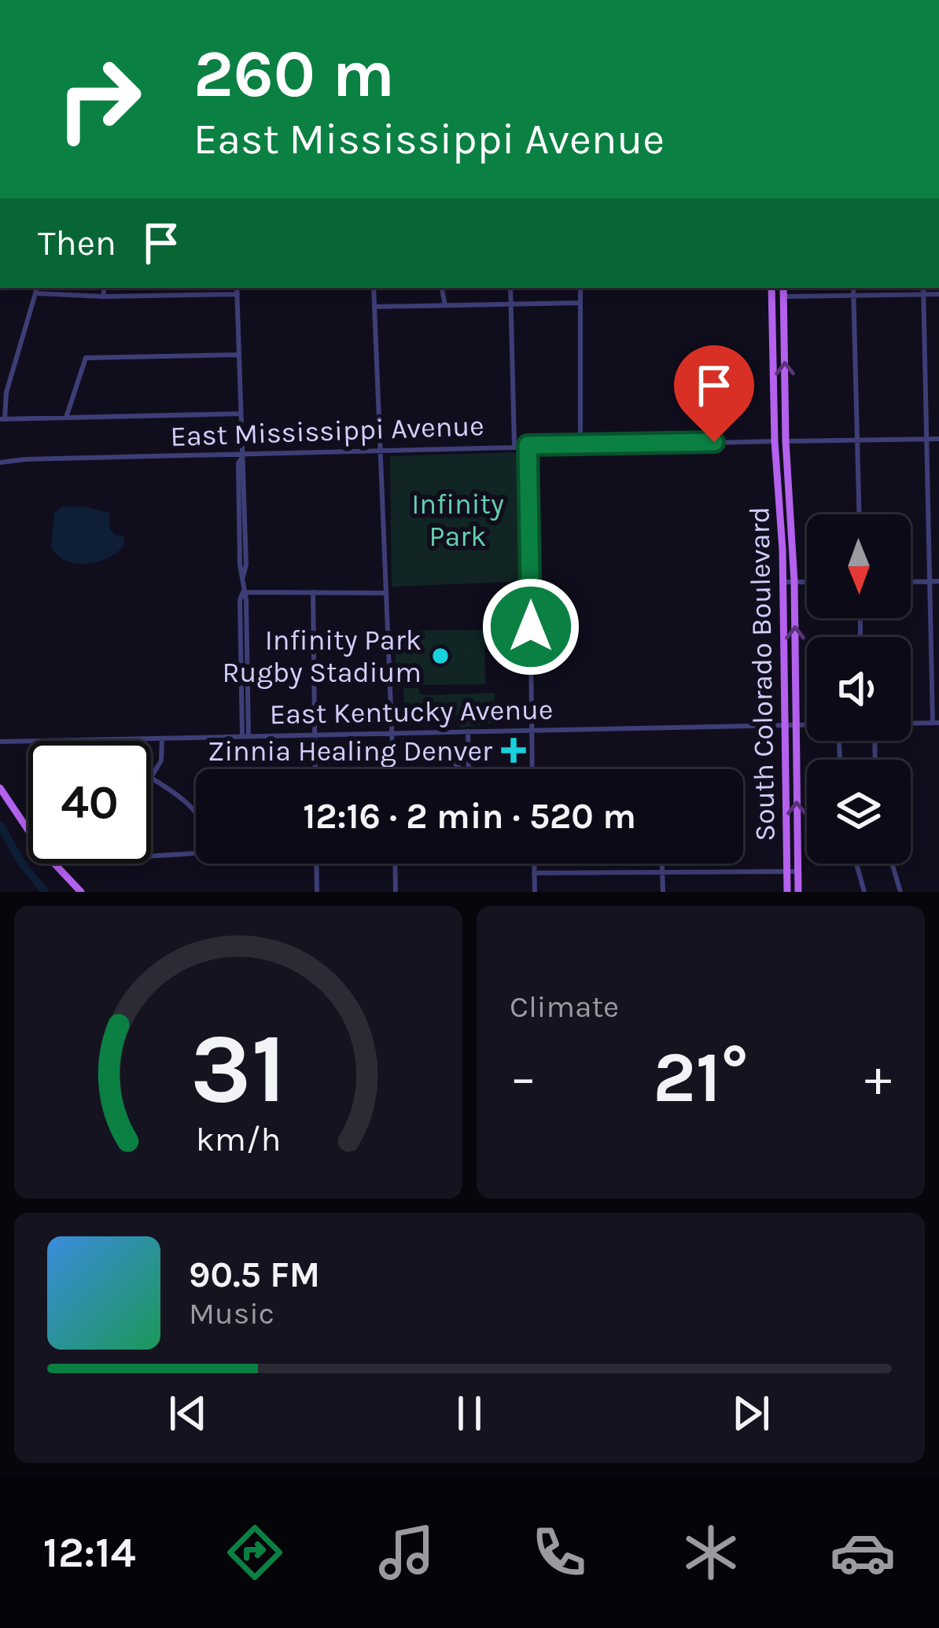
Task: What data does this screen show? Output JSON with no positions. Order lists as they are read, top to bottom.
{
  "streets": {
    "main road": ["South Colorado Boulevard"],
    "street": ["East Mississippi Avenue", "East Kentucky Avenue"]
  },
  "crossings": [
    ["East Mississippi Avenue", "South Colorado Boulevard"],
    ["South Colorado Boulevard", "East Kentucky Avenue"]
  ],
  "parks": ["Infinity Park"],
  "places": {
    "other": ["Infinity Park Rugby Stadium"],
    "health": ["Zinnia Healing Denver"]
  },
  "north": "bottom",
  "page": {
    "turn": ["260 m", "East Mississippi Avenue"],
    "then": "Then",
    "limit": "40",
    "trip": "12:16 · 2 min · 520 m",
    "tile": "Climate",
    "heat": ["−", "21°", "+"],
    "song": ["90.5 FM", "Music"],
    "tabs": "12:14",
    "gauge": ["31", "km/h"]
  }
}
